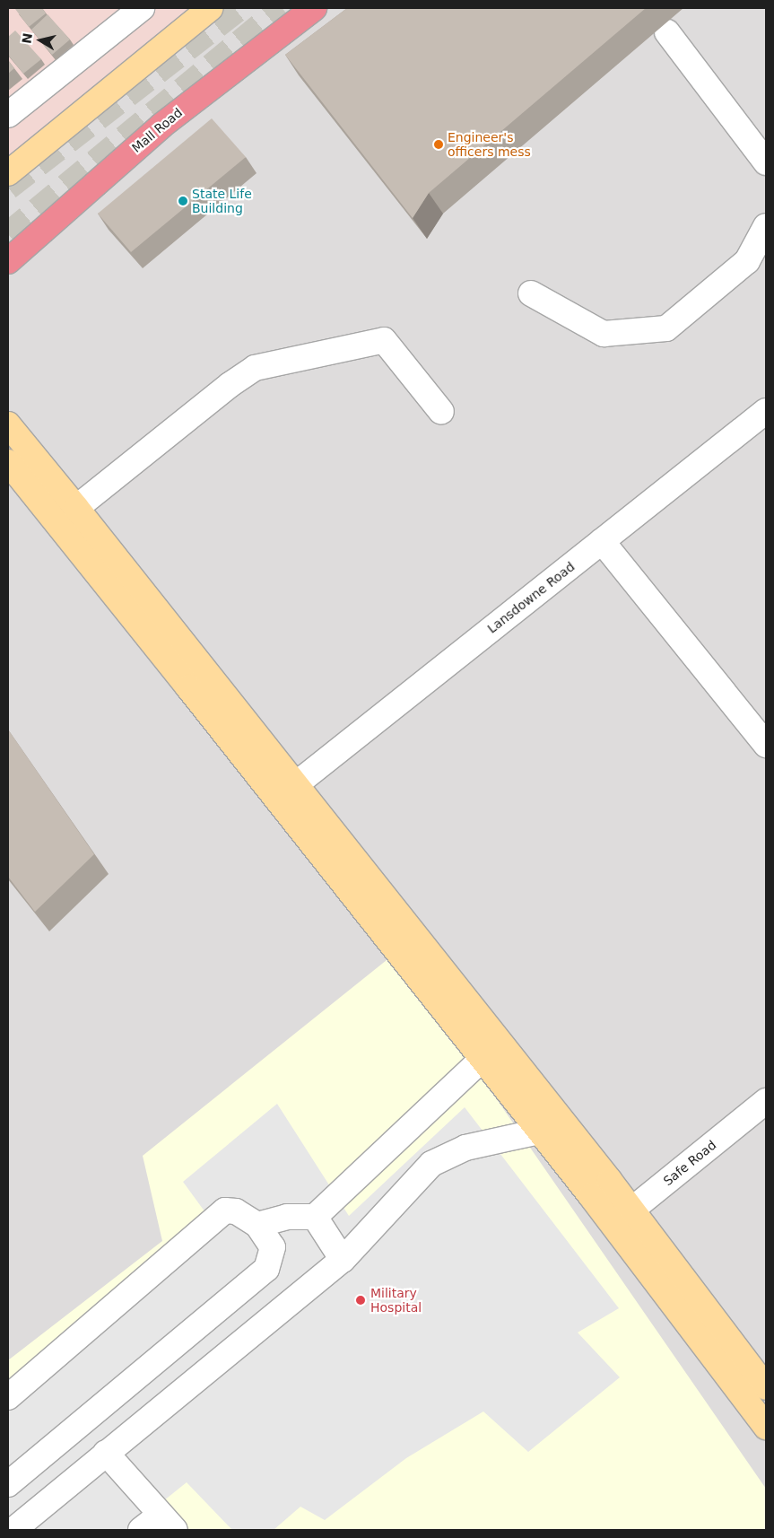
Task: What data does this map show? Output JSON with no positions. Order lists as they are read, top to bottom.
{
  "streets": {
    "highway": ["Mall Road"],
    "street": ["Lansdowne Road", "Safe Road"]
  },
  "places": ["Engineer's officers mess", "State Life Building", "Military Hospital"],
  "north": "left"
}
